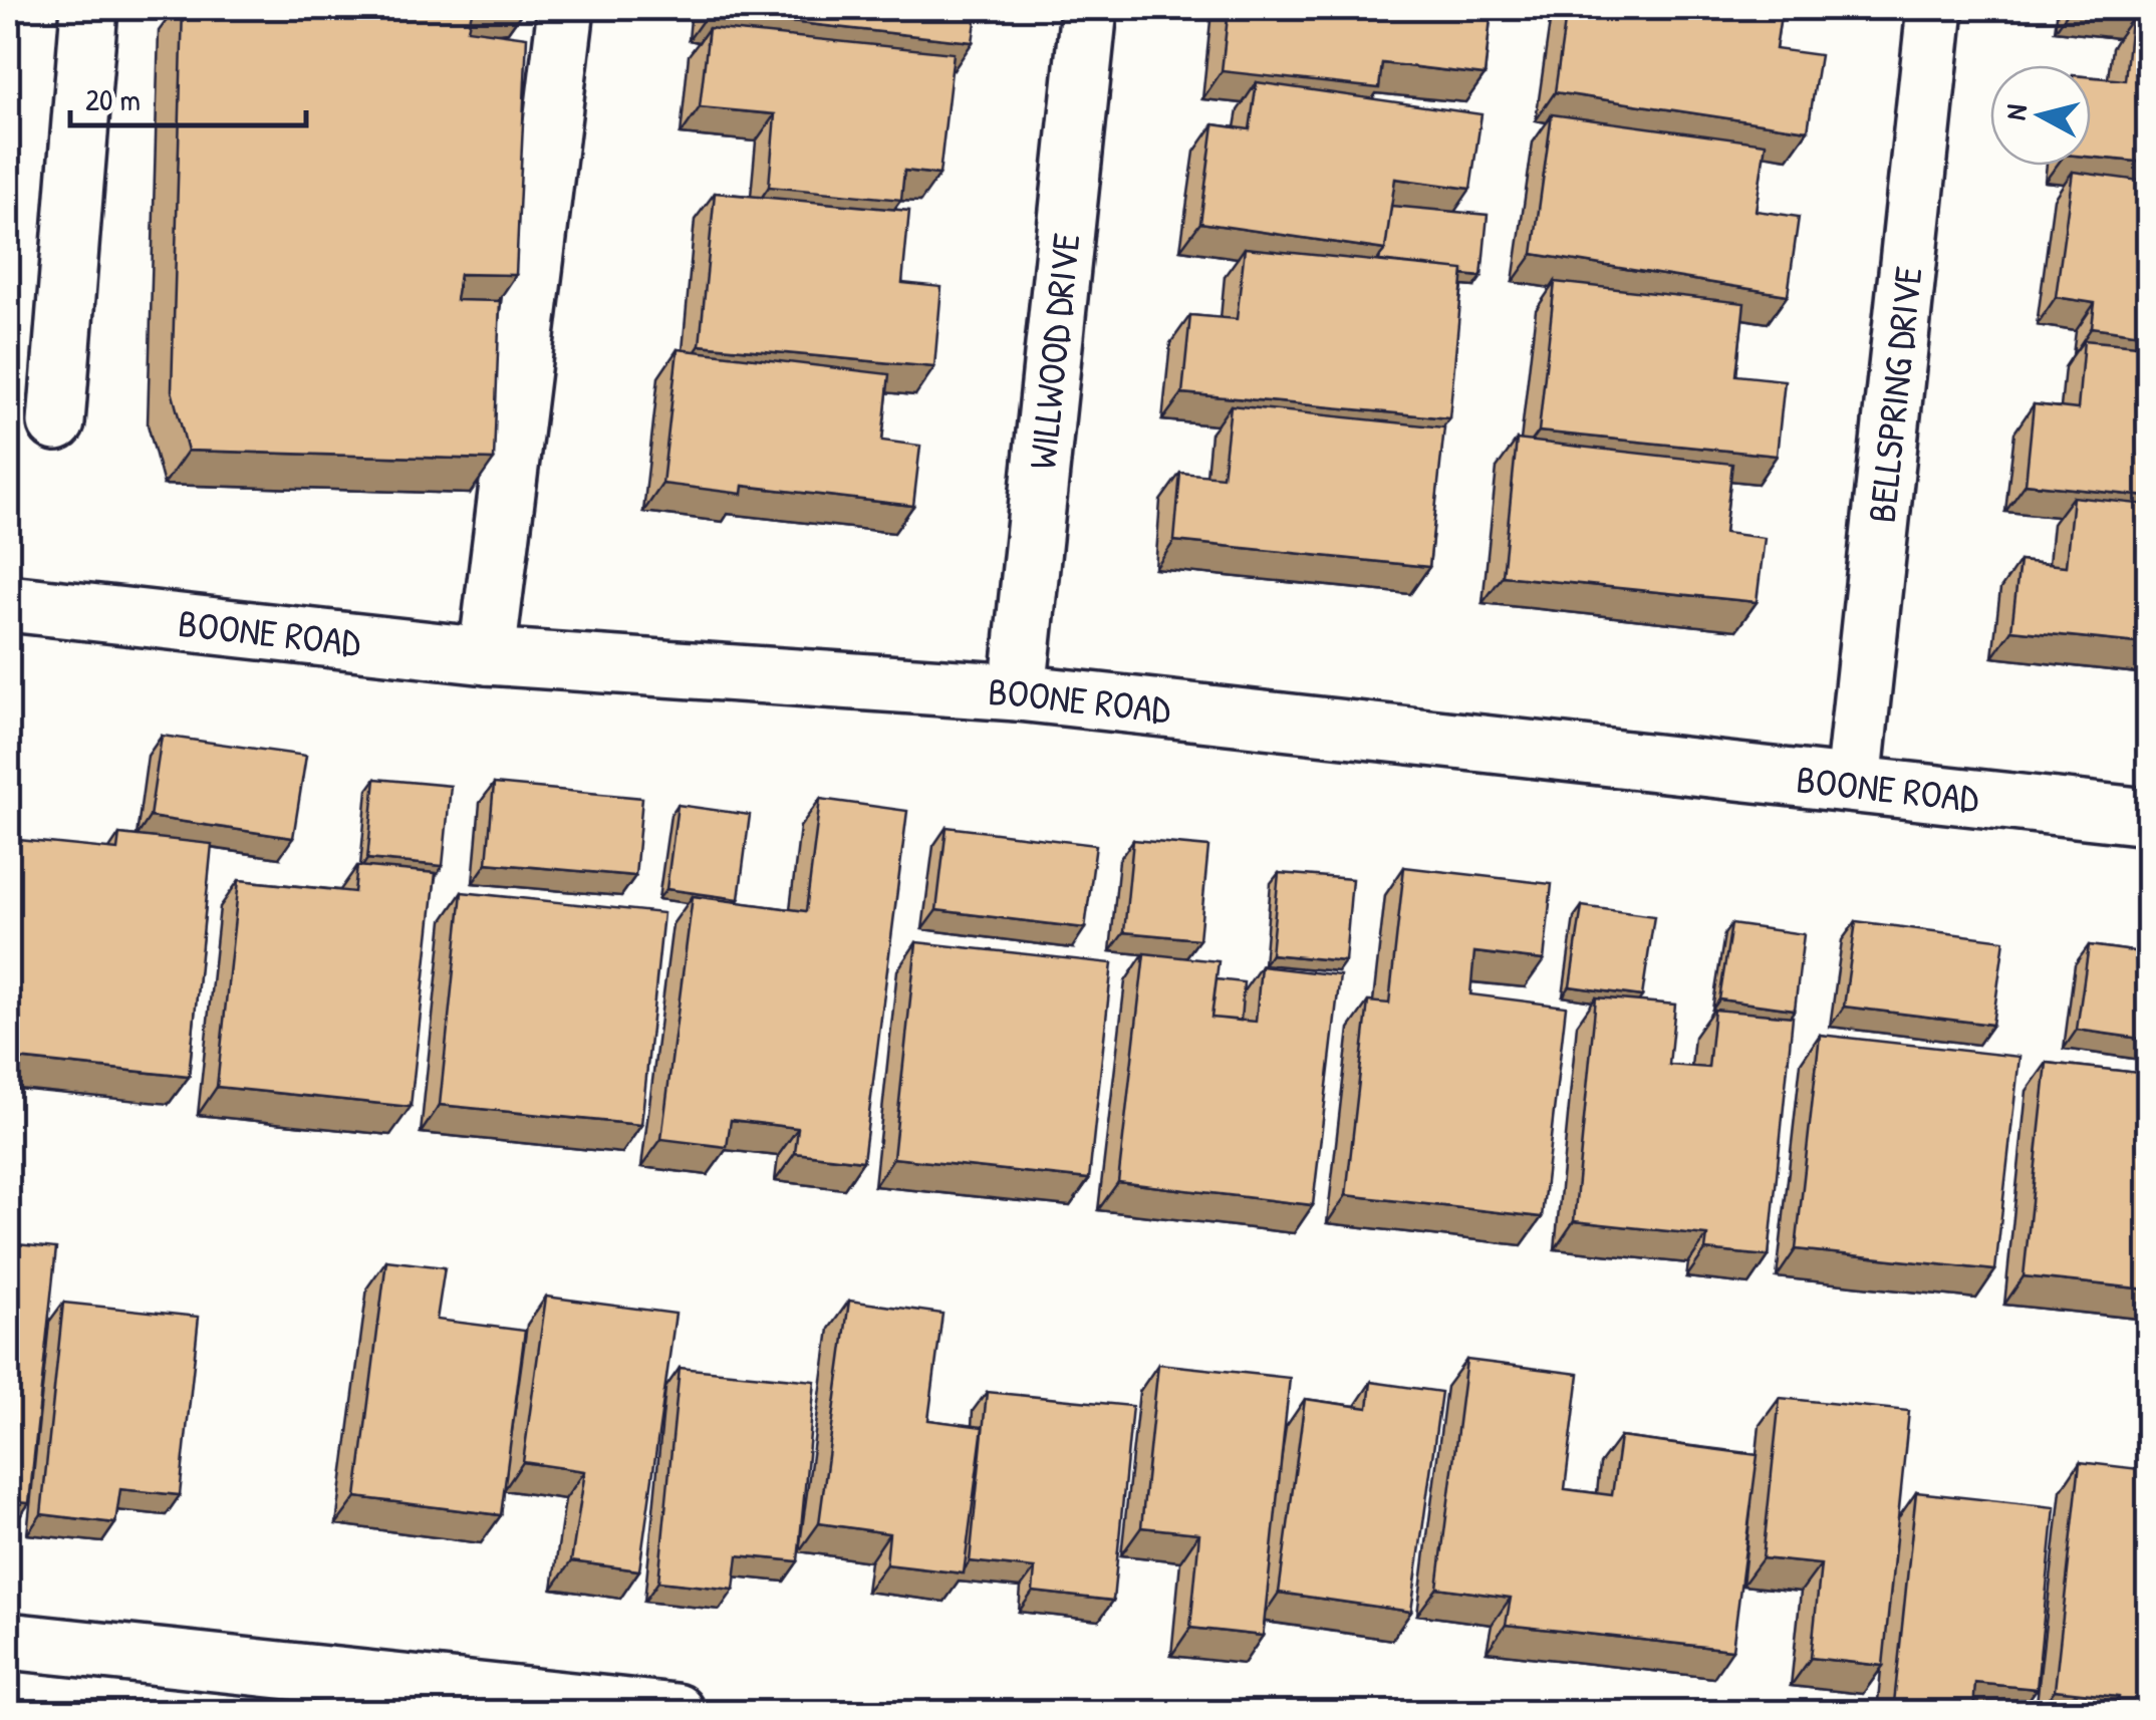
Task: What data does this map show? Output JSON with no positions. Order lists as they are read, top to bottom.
{
  "streets": {
    "street": ["WILLWOOD DRIVE", "BELLSPRING DRIVE", "BOONE ROAD"]
  },
  "crossings": [
    ["WILLWOOD DRIVE", "BOONE ROAD"],
    ["BELLSPRING DRIVE", "BOONE ROAD"]
  ],
  "scale_bar": "20 m",
  "north": "left"
}
